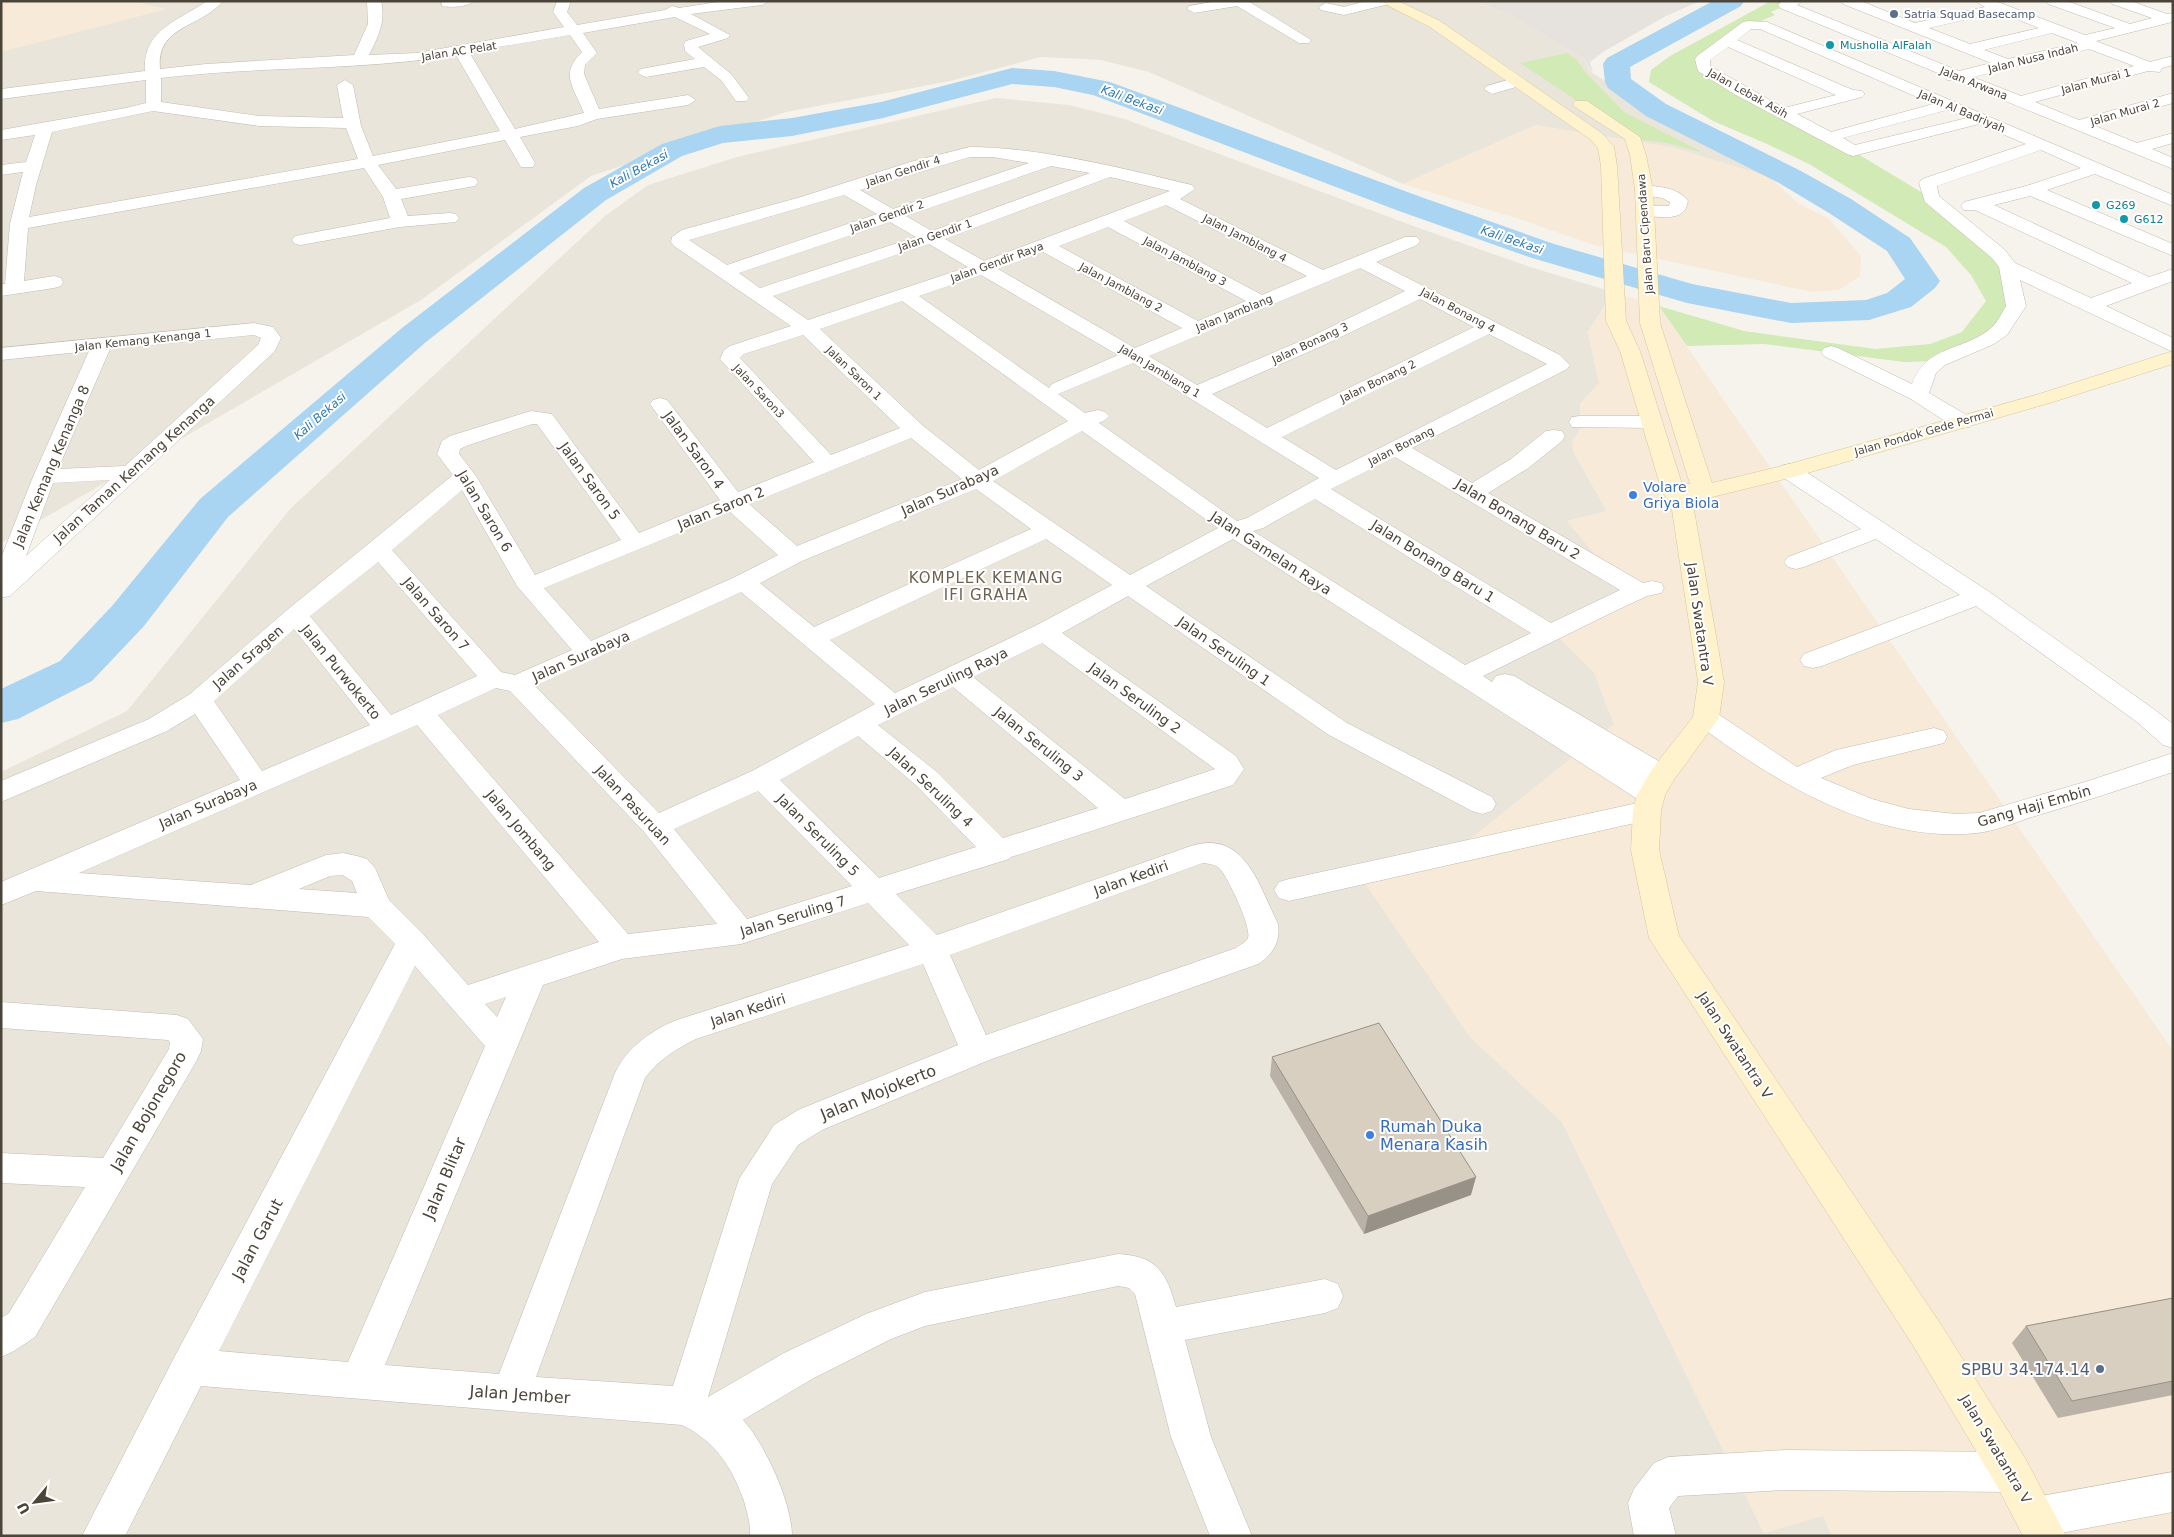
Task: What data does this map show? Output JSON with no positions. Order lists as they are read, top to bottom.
{
  "streets": {
    "main road": ["Jalan Baru Cipendawa", "Jalan Pondok Gede Permai", "Jalan Swatantra V"],
    "street": [
      "Jalan AC Pelat",
      "Jalan Nusa Indah",
      "Jalan Murai 1",
      "Jalan Arwana",
      "Jalan Lebak Asih",
      "Jalan Al Badriyah",
      "Jalan Murai 2",
      "Jalan Gendir 4",
      "Jalan Gendir 2",
      "Jalan Gendir 1",
      "Jalan Jamblang 4",
      "Jalan Jamblang 3",
      "Jalan Gendir Raya",
      "Jalan Jamblang 2",
      "Jalan Bonang 4",
      "Jalan Jamblang",
      "Jalan Kemang Kenanga 1",
      "Jalan Bonang 3",
      "Jalan Jamblang 1",
      "Jalan Saron 1",
      "Jalan Bonang 2",
      "Jalan Saron3",
      "Jalan Bonang",
      "Jalan Saron 4",
      "Jalan Kemang Kenanga 8",
      "Jalan Taman Kemang Kenanga",
      "Jalan Saron 5",
      "Jalan Surabaya",
      "Jalan Saron 2",
      "Jalan Saron 6",
      "Jalan Bonang Baru 2",
      "Jalan Gamelan Raya",
      "Jalan Bonang Baru 1",
      "Jalan Saron 7",
      "Jalan Seruling 1",
      "Jalan Sragen",
      "Jalan Purwokerto",
      "Jalan Seruling Raya",
      "Jalan Seruling 2",
      "Jalan Seruling 3",
      "Jalan Seruling 4",
      "Jalan Pasuruan",
      "Gang Haji Embin",
      "Jalan Jombang",
      "Jalan Seruling 5",
      "Jalan Kediri",
      "Jalan Seruling 7",
      "Jalan Mojokerto",
      "Jalan Bojonegoro",
      "Jalan Blitar",
      "Jalan Garut",
      "Jalan Jember"
    ]
  },
  "crossings": [
    ["Jalan Nusa Indah", "Jalan Arwana"],
    ["Jalan Nusa Indah", "Jalan Lebak Asih"],
    ["Jalan Nusa Indah", "Jalan Al Badriyah"],
    ["Jalan Murai 1", "Jalan Arwana"],
    ["Jalan Arwana", "Jalan Murai 2"],
    ["Jalan Lebak Asih", "Jalan Al Badriyah"],
    ["Jalan Gendir 4", "Jalan Gendir 2"],
    ["Jalan Gendir 4", "Jalan Gendir 1"],
    ["Jalan Gendir 4", "Jalan Gendir Raya"],
    ["Jalan Gendir 4", "Jalan Jamblang 1"],
    ["Jalan Gendir 4", "Jalan Saron 1"],
    ["Jalan Gendir 2", "Jalan Jamblang 1"],
    ["Jalan Gendir 2", "Jalan Saron 1"],
    ["Jalan Baru Cipendawa", "Jalan Pondok Gede Permai"],
    ["Jalan Baru Cipendawa", "Jalan Swatantra V"],
    ["Jalan Gendir 1", "Jalan Jamblang 1"],
    ["Jalan Gendir 1", "Jalan Saron 1"],
    ["Jalan Jamblang 4", "Jalan Gendir Raya"],
    ["Jalan Jamblang 4", "Jalan Jamblang"],
    ["Jalan Jamblang 3", "Jalan Gendir Raya"],
    ["Jalan Jamblang 3", "Jalan Jamblang"],
    ["Jalan Gendir Raya", "Jalan Jamblang 2"],
    ["Jalan Gendir Raya", "Jalan Jamblang 1"],
    ["Jalan Gendir Raya", "Jalan Saron 1"],
    ["Jalan Gendir Raya", "Jalan Saron3"],
    ["Jalan Gendir Raya", "Jalan Gamelan Raya"],
    ["Jalan Jamblang 2", "Jalan Jamblang"],
    ["Jalan Bonang 4", "Jalan Jamblang"],
    ["Jalan Bonang 4", "Jalan Bonang 3"],
    ["Jalan Bonang 4", "Jalan Bonang 2"],
    ["Jalan Bonang 4", "Jalan Bonang"],
    ["Jalan Jamblang", "Jalan Jamblang 1"],
    ["Jalan Jamblang", "Jalan Gamelan Raya"],
    ["Jalan Kemang Kenanga 1", "Jalan Kemang Kenanga 8"],
    ["Jalan Kemang Kenanga 1", "Jalan Taman Kemang Kenanga"],
    ["Jalan Bonang 3", "Jalan Jamblang 1"],
    ["Jalan Jamblang 1", "Jalan Bonang 2"],
    ["Jalan Jamblang 1", "Jalan Bonang"],
    ["Jalan Jamblang 1", "Jalan Bonang Baru 1"],
    ["Jalan Saron 1", "Jalan Saron3"],
    ["Jalan Saron 1", "Jalan Surabaya"],
    ["Jalan Saron 1", "Jalan Saron 2"],
    ["Jalan Saron 1", "Jalan Seruling 1"],
    ["Jalan Saron3", "Jalan Saron 2"],
    ["Jalan Pondok Gede Permai", "Jalan Swatantra V"],
    ["Jalan Bonang", "Jalan Bonang Baru 2"],
    ["Jalan Bonang", "Jalan Gamelan Raya"],
    ["Jalan Bonang", "Jalan Bonang Baru 1"],
    ["Jalan Bonang", "Jalan Seruling Raya"],
    ["Jalan Saron 4", "Jalan Surabaya"],
    ["Jalan Saron 4", "Jalan Saron 2"],
    ["Jalan Kemang Kenanga 8", "Jalan Taman Kemang Kenanga"],
    ["Jalan Saron 5", "Jalan Saron 2"],
    ["Jalan Saron 5", "Jalan Saron 6"],
    ["Jalan Surabaya", "Jalan Saron 6"],
    ["Jalan Surabaya", "Jalan Gamelan Raya"],
    ["Jalan Surabaya", "Jalan Saron 7"],
    ["Jalan Surabaya", "Jalan Seruling 1"],
    ["Jalan Surabaya", "Jalan Purwokerto"],
    ["Jalan Surabaya", "Jalan Pasuruan"],
    ["Jalan Surabaya", "Jalan Jombang"],
    ["Jalan Saron 2", "Jalan Saron 6"],
    ["Jalan Saron 6", "Jalan Sragen"],
    ["Jalan Bonang Baru 2", "Jalan Bonang Baru 1"],
    ["Jalan Gamelan Raya", "Jalan Swatantra V"],
    ["Jalan Gamelan Raya", "Jalan Seruling Raya"],
    ["Jalan Saron 7", "Jalan Sragen"],
    ["Jalan Saron 7", "Jalan Pasuruan"],
    ["Jalan Swatantra V", "Gang Haji Embin"],
    ["Jalan Seruling 1", "Jalan Seruling Raya"],
    ["Jalan Sragen", "Jalan Purwokerto"],
    ["Jalan Seruling Raya", "Jalan Seruling 2"],
    ["Jalan Seruling Raya", "Jalan Seruling 3"],
    ["Jalan Seruling Raya", "Jalan Seruling 4"],
    ["Jalan Seruling Raya", "Jalan Pasuruan"],
    ["Jalan Seruling Raya", "Jalan Seruling 5"],
    ["Jalan Seruling 2", "Jalan Seruling 7"],
    ["Jalan Seruling 3", "Jalan Seruling 7"],
    ["Jalan Seruling 4", "Jalan Seruling 7"],
    ["Jalan Pasuruan", "Jalan Seruling 7"],
    ["Jalan Jombang", "Jalan Seruling 7"],
    ["Jalan Seruling 5", "Jalan Kediri"],
    ["Jalan Seruling 5", "Jalan Seruling 7"],
    ["Jalan Kediri", "Jalan Mojokerto"],
    ["Jalan Kediri", "Jalan Jember"],
    ["Jalan Seruling 7", "Jalan Blitar"],
    ["Jalan Mojokerto", "Jalan Jember"],
    ["Jalan Blitar", "Jalan Jember"],
    ["Jalan Garut", "Jalan Jember"]
  ],
  "districts": ["KOMPLEK KEMANG IFI GRAHA"],
  "water": ["Kali Bekasi"],
  "places": [
    "Satria Squad Basecamp",
    "Musholla AlFalah",
    "G269",
    "G612",
    "Volare Griya Biola",
    "Rumah Duka Menara Kasih",
    "SPBU 34.174.14"
  ],
  "north": "bottom left"
}
